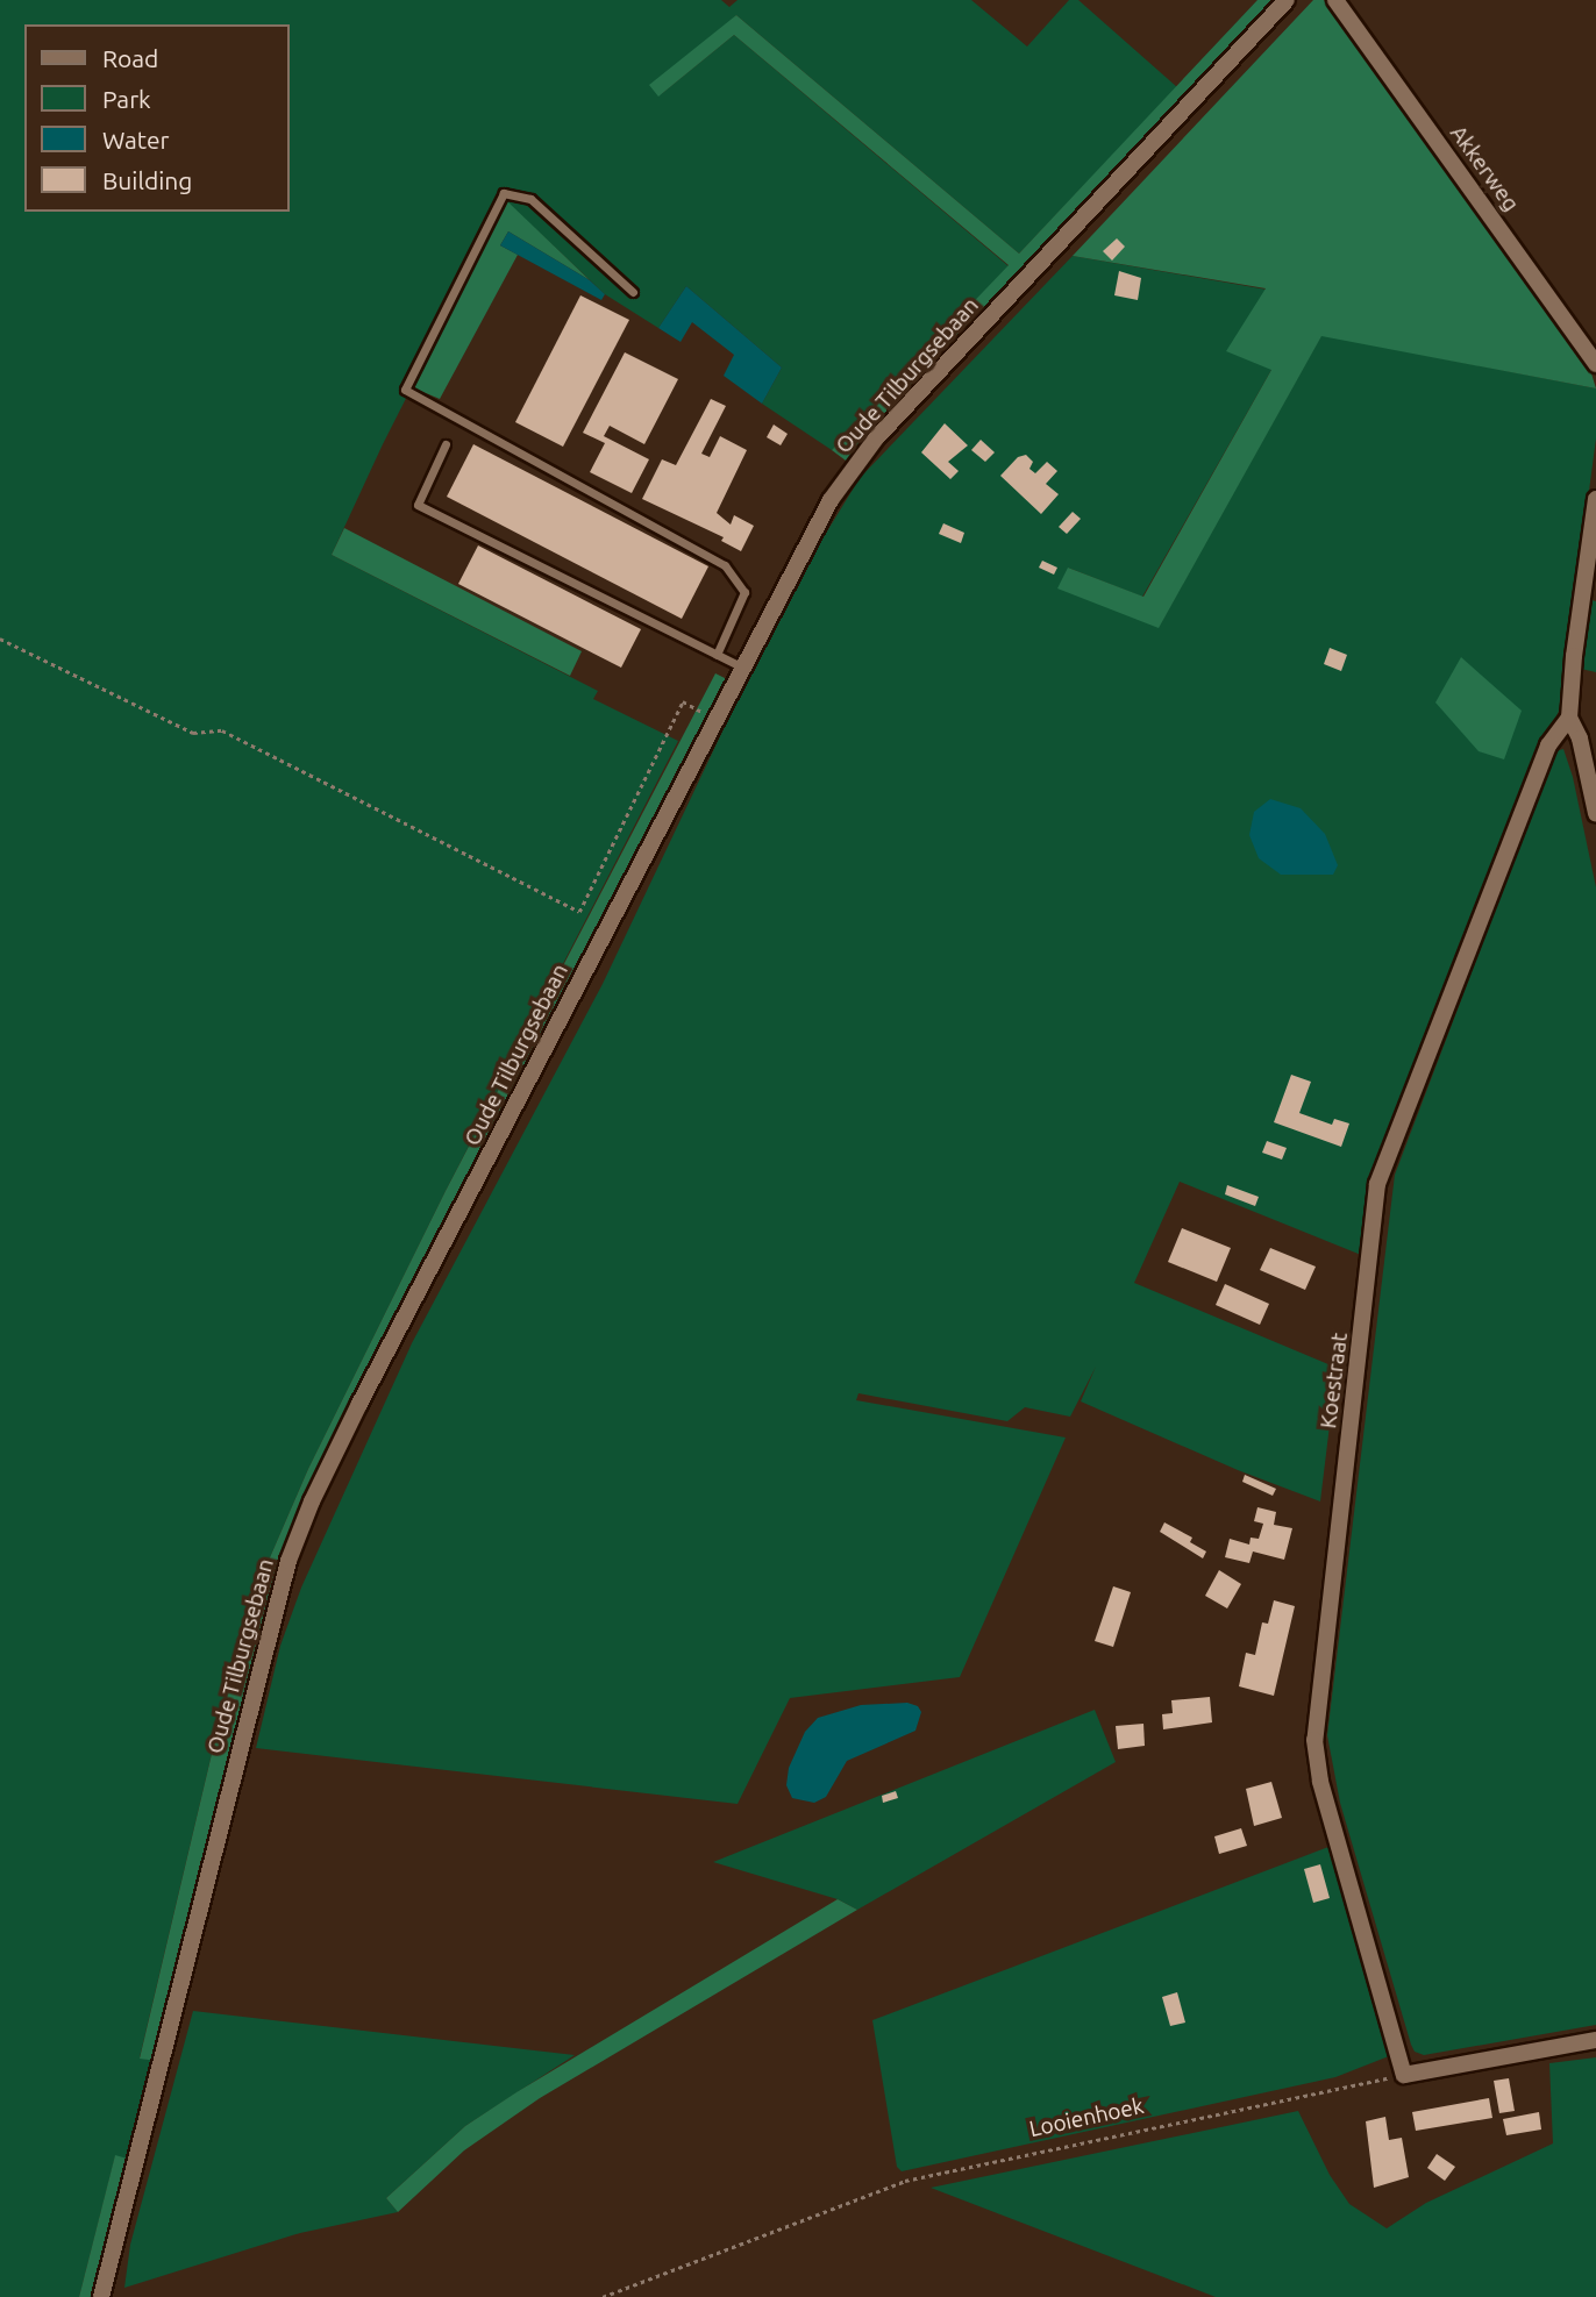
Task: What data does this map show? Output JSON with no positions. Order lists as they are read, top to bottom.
{
  "streets": {
    "street": ["Akkerweg", "Oude Tilburgsebaan", "Koestraat"],
    "path": ["Looienhoek"]
  },
  "crossings": [
    ["Koestraat", "Looienhoek"]
  ],
  "legend": [
    "Road",
    "Park",
    "Water",
    "Building"
  ]
}
